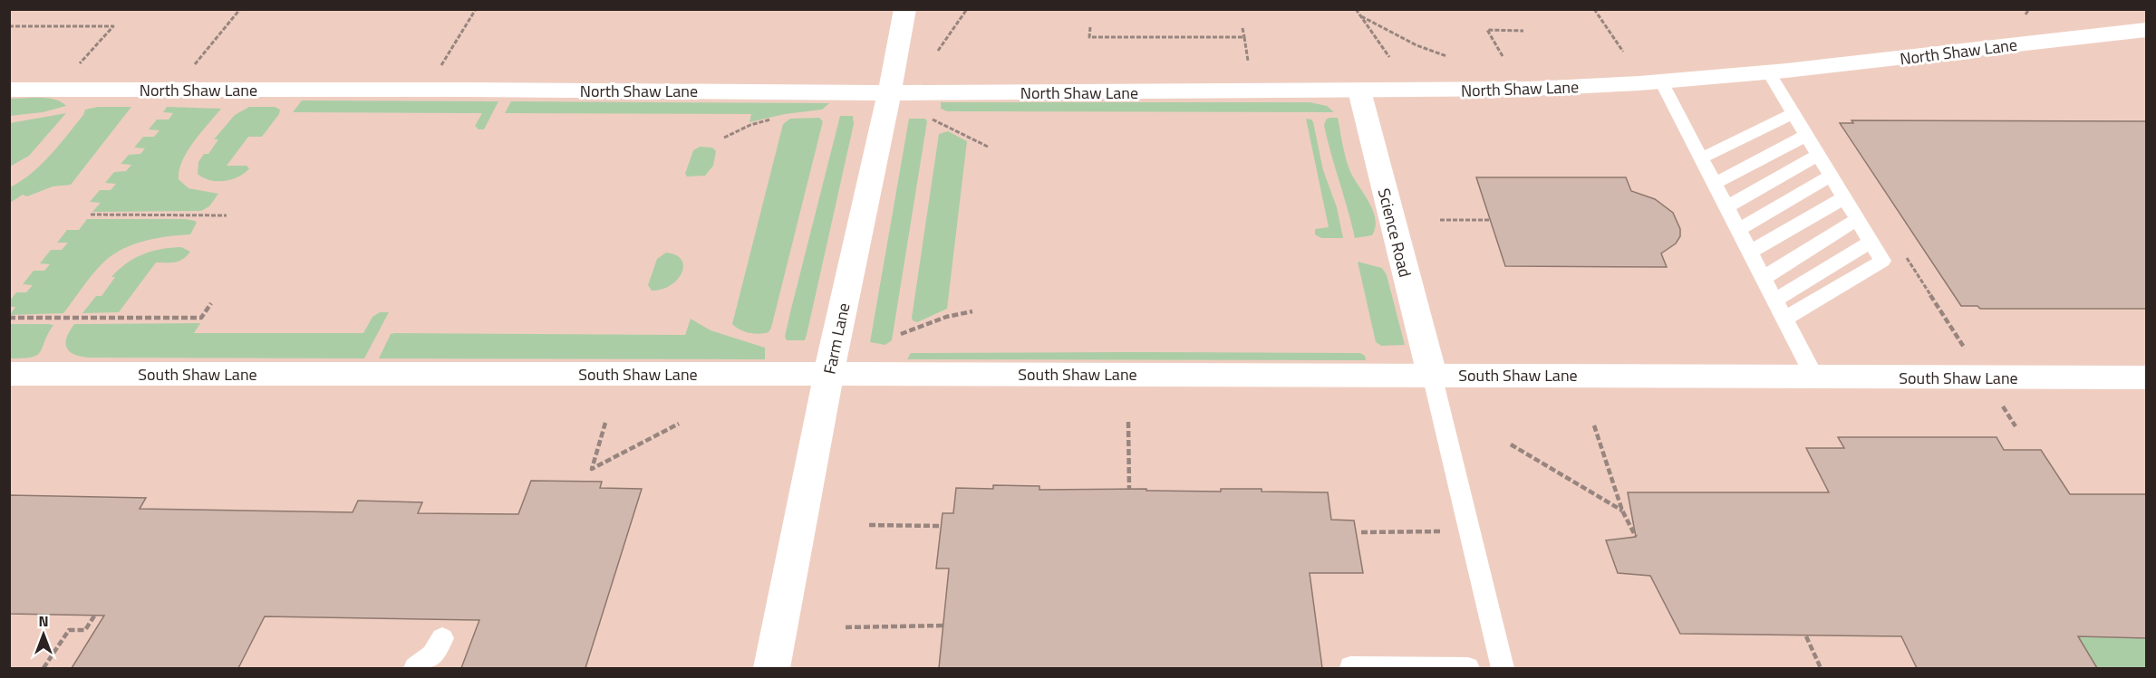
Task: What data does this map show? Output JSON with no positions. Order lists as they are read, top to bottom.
{
  "streets": {
    "street": [
      "North Shaw Lane",
      "Science Road",
      "Farm Lane",
      "South Shaw Lane"
    ]
  },
  "crossings": [
    ["North Shaw Lane", "Science Road"],
    ["North Shaw Lane", "Farm Lane"],
    ["Science Road", "South Shaw Lane"],
    ["Farm Lane", "South Shaw Lane"]
  ],
  "north": "top"
}
